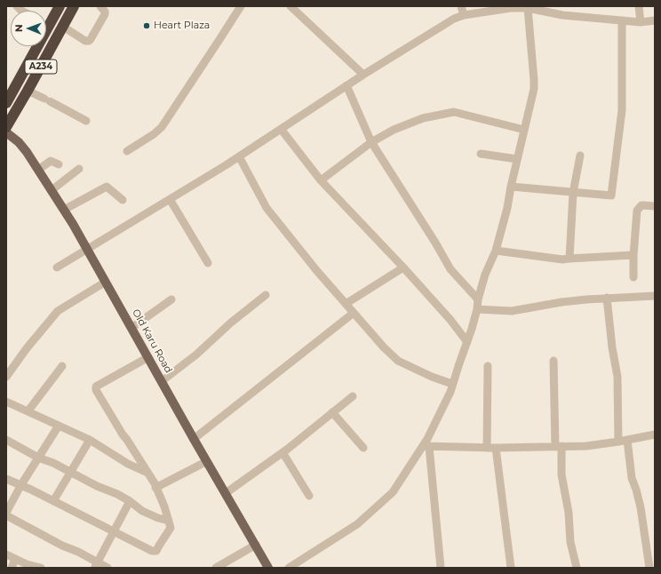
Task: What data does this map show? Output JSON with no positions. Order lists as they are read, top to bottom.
{
  "streets": {
    "highway": ["A234"],
    "main road": ["Old Karu Road"]
  },
  "places": ["Heart Plaza"],
  "north": "left"
}
